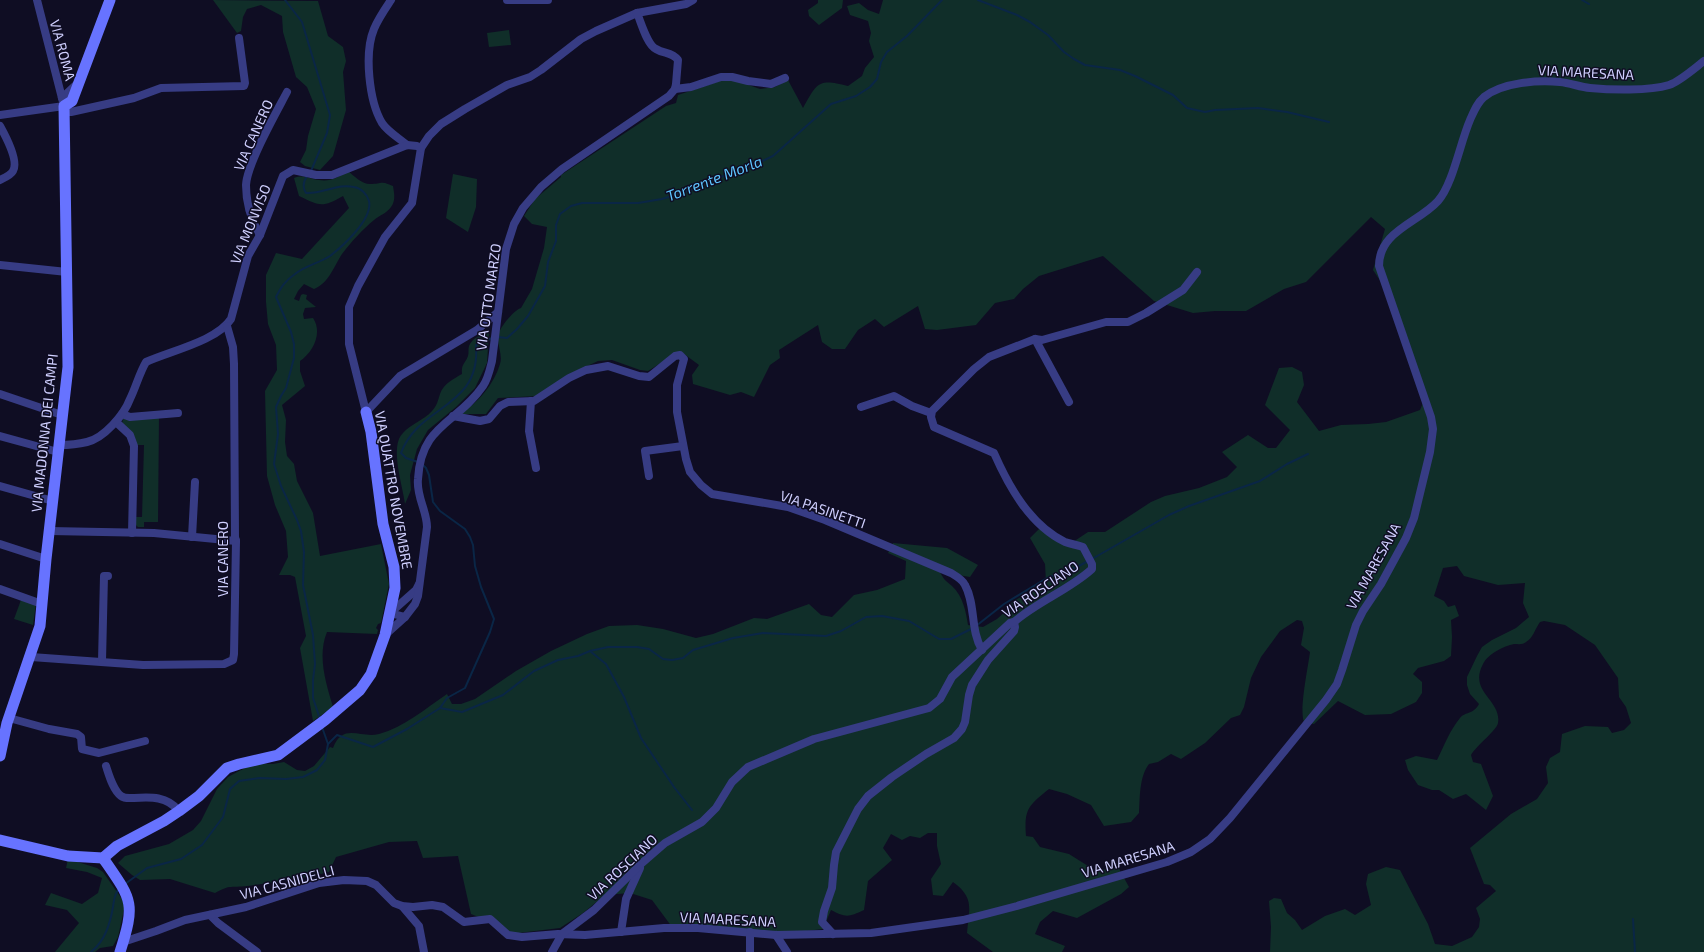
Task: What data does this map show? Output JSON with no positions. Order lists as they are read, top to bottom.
{
  "streets": {
    "street": [
      "VIA ROMA",
      "VIA MARESANA",
      "VIA CANERO",
      "VIA MONVISO",
      "VIA OTTO MARZO",
      "VIA MADONNA DEI CAMPI",
      "VIA QUATTRO NOVEMBRE",
      "VIA PASINETTI",
      "VIA ROSCIANO",
      "VIA CASNIDELLI"
    ]
  },
  "crossings": [
    ["VIA ROMA", "VIA MADONNA DEI CAMPI"],
    ["VIA MARESANA", "VIA ROSCIANO"],
    ["VIA CANERO", "VIA MONVISO"],
    ["VIA CANERO", "VIA MADONNA DEI CAMPI"],
    ["VIA OTTO MARZO", "VIA QUATTRO NOVEMBRE"],
    ["VIA OTTO MARZO", "VIA PASINETTI"],
    ["VIA PASINETTI", "VIA ROSCIANO"]
  ],
  "water": ["Torrente Morla"]
}
